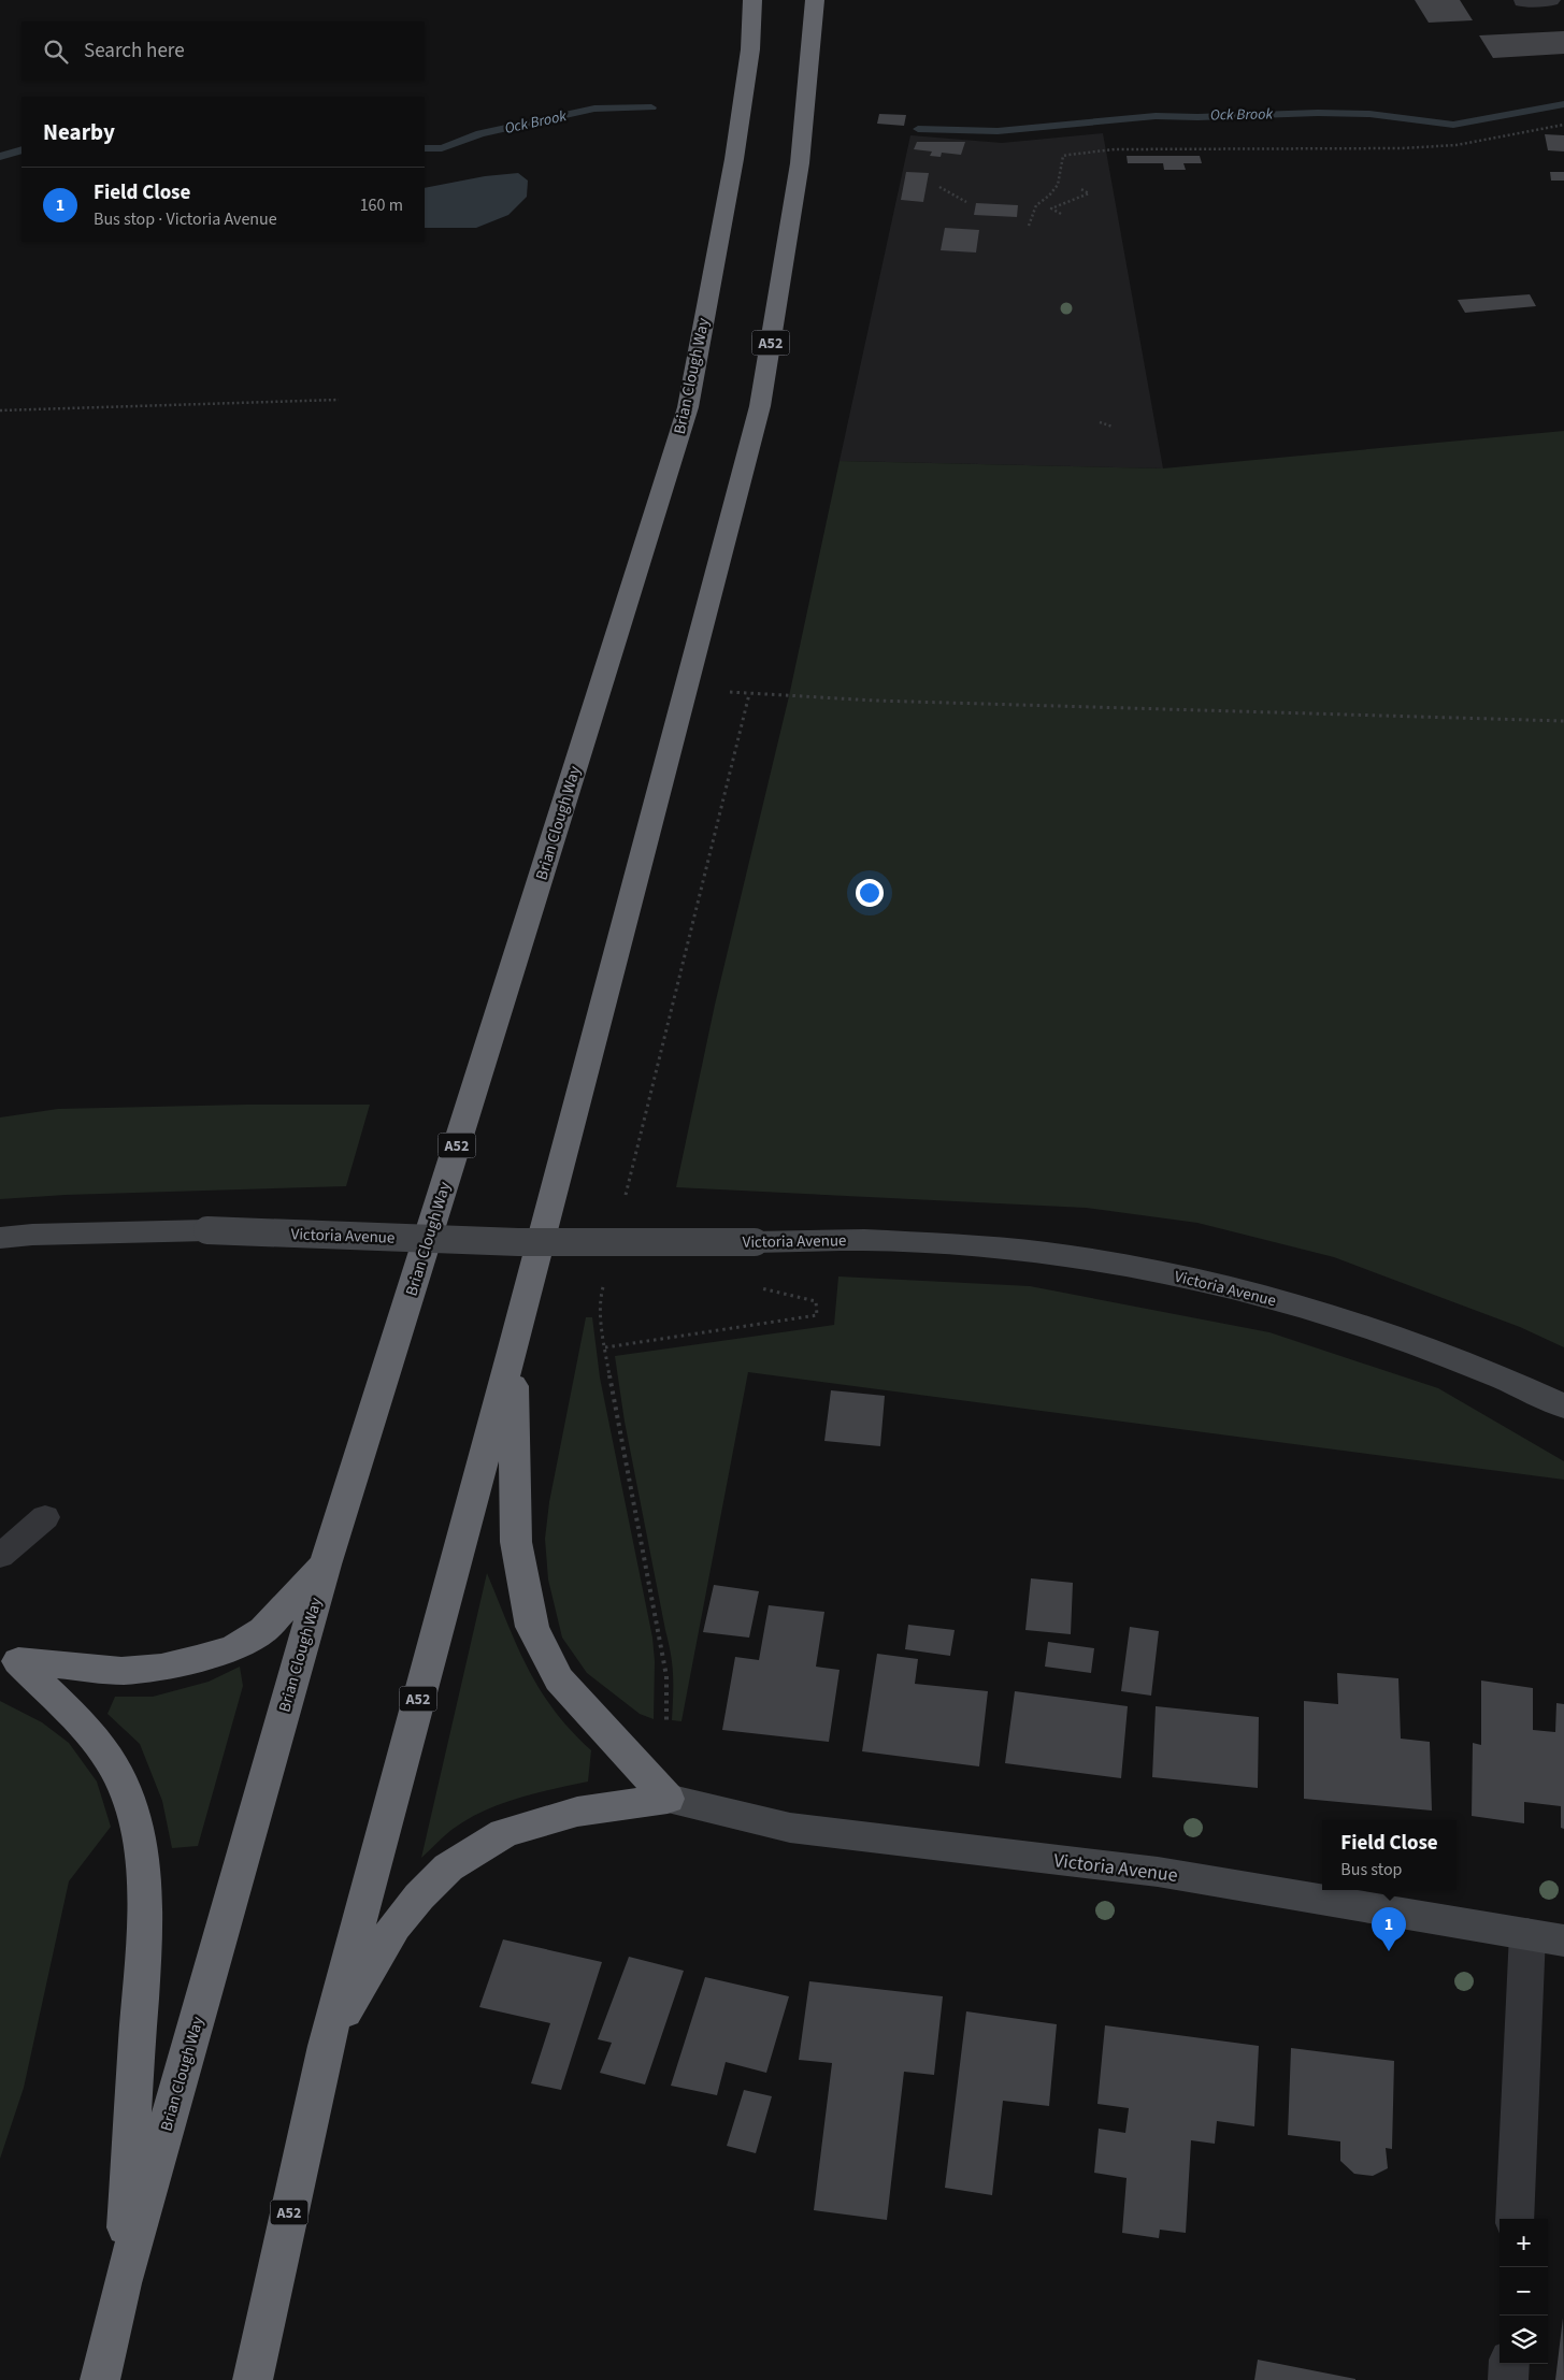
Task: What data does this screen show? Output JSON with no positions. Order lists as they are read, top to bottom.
{
  "streets": {
    "highway": ["A52", "Brian Clough Way"],
    "street": ["Victoria Avenue"]
  },
  "water": ["Ock Brook"],
  "page": {
    "search": "Search here",
    "heading": "Nearby",
    "list": [
      {
        "mark": "1",
        "name": "Field Close",
        "note": "Bus stop · Victoria Avenue",
        "value": "160 m"
      }
    ],
    "popup": ["Field Close", "Bus stop"],
    "pins": "1",
    "map_buttons": ["+", "−"]
  }
}
